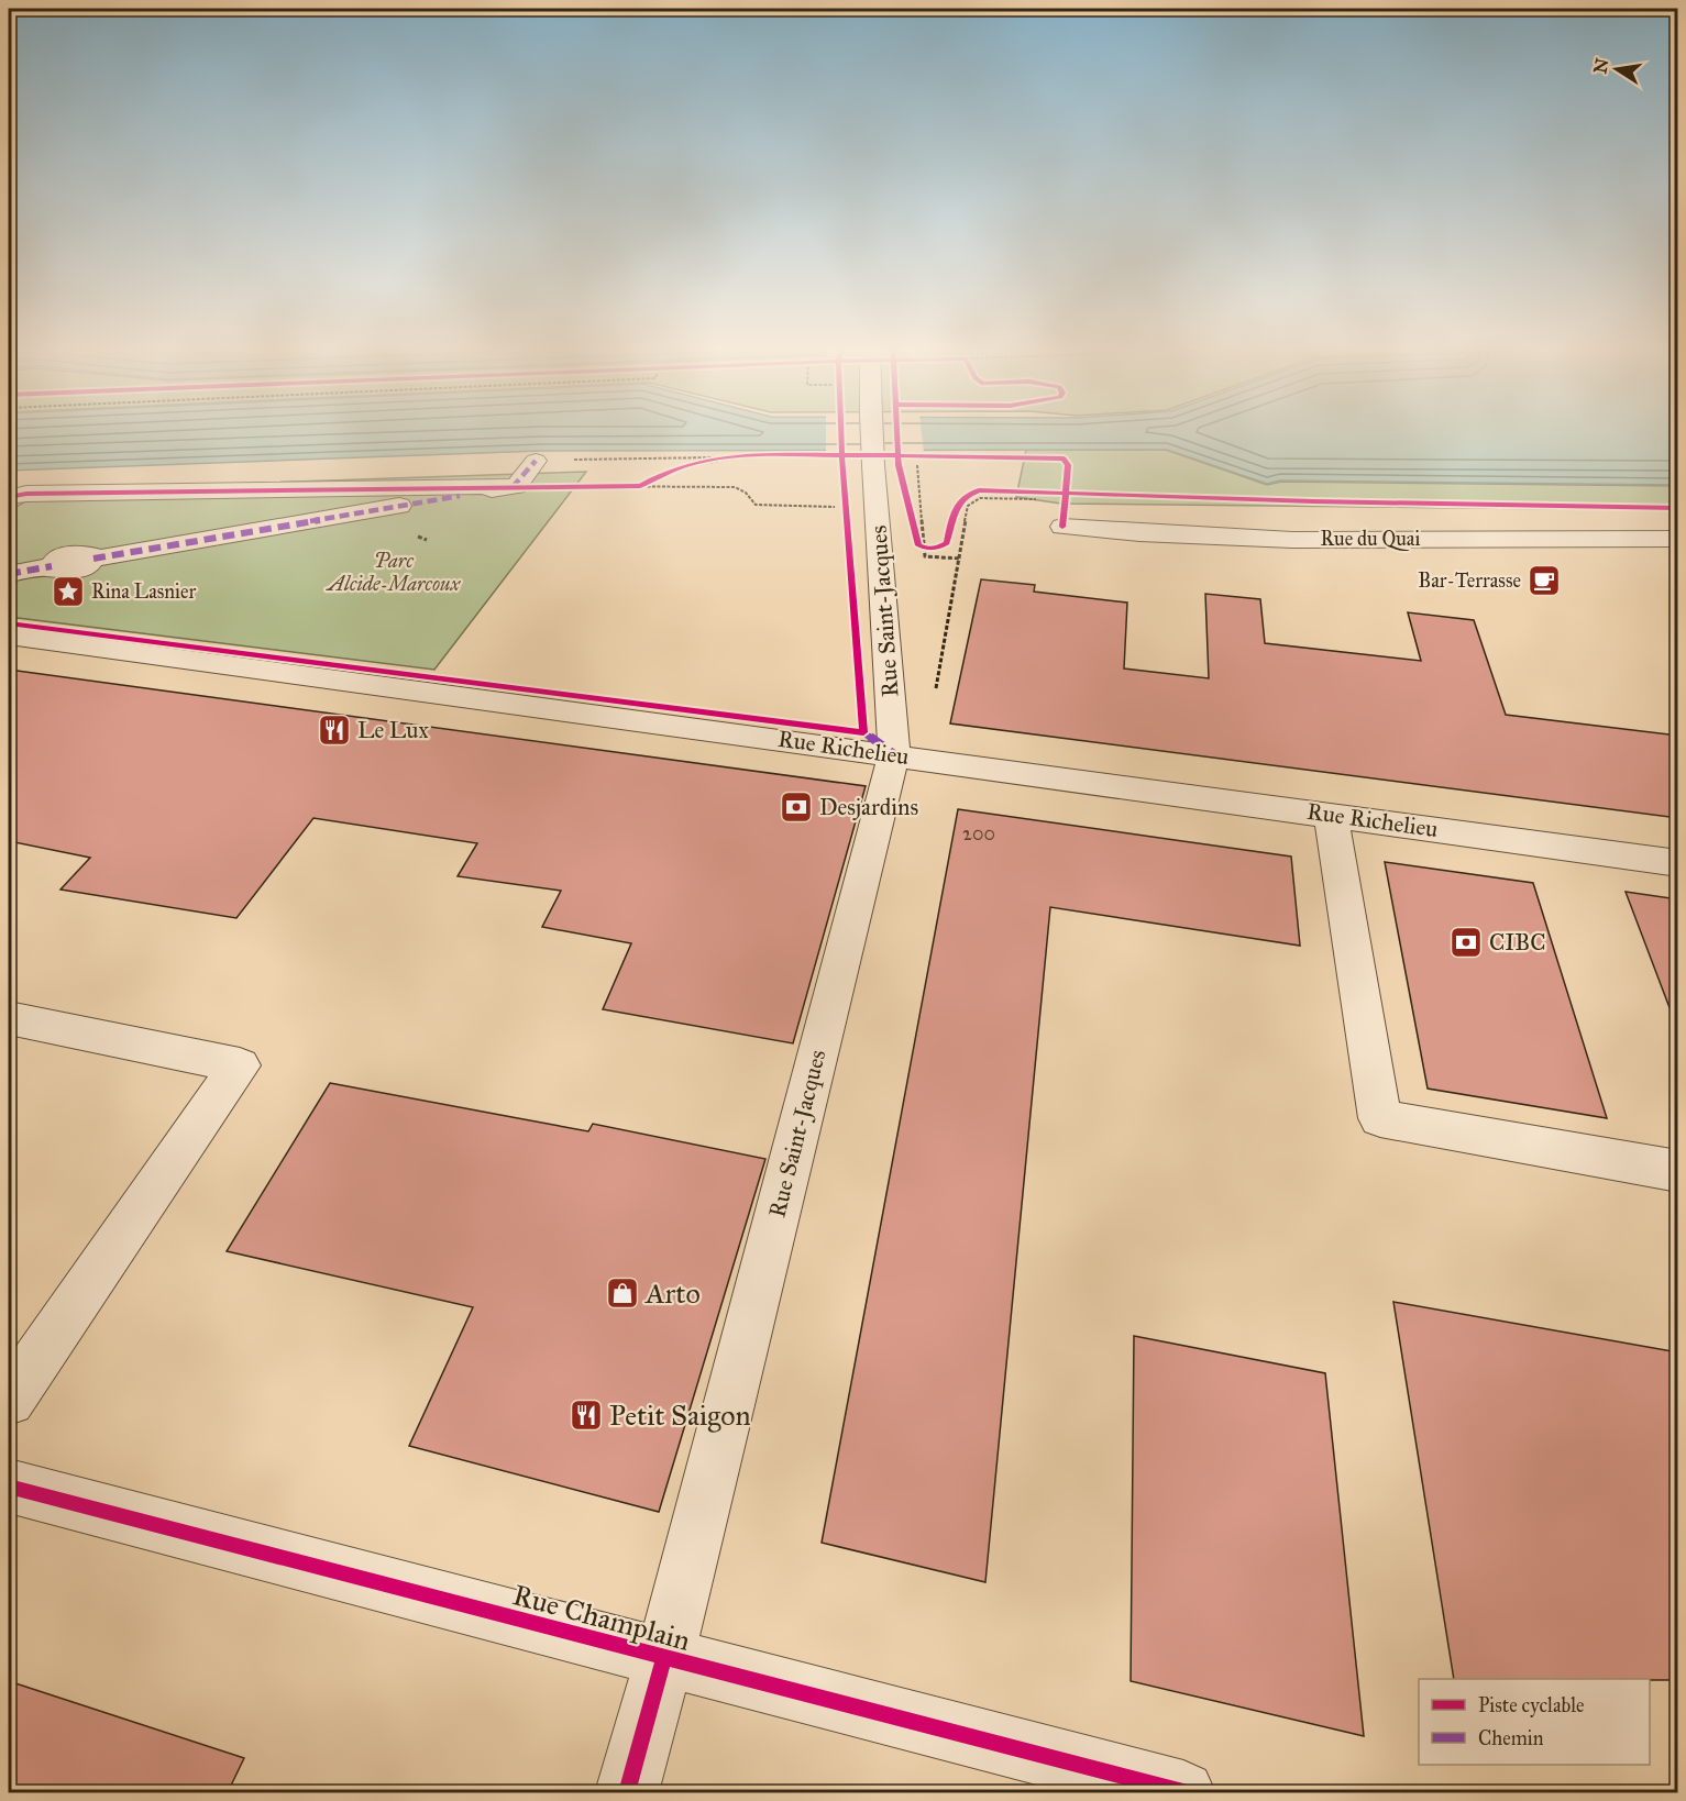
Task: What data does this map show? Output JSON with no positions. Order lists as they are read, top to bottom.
{
  "streets": {
    "street": [
      "Rue du Quai",
      "Rue Saint-Jacques",
      "Rue Richelieu",
      "Rue Champlain"
    ]
  },
  "crossings": [
    ["Rue Saint-Jacques", "Rue Richelieu"],
    ["Rue Saint-Jacques", "Rue Champlain"]
  ],
  "parks": ["Parc Alcide-Marcoux"],
  "places": {
    "cafe": ["Bar-Terrasse"],
    "place": ["Rina Lasnier"],
    "restaurant": ["Le Lux", "Petit Saigon"],
    "bank": ["Desjardins", "CIBC"],
    "shop": ["Arto"]
  },
  "house_numbers": ["200"],
  "legend": ["Piste cyclable", "Chemin"],
  "north": "left"
}
